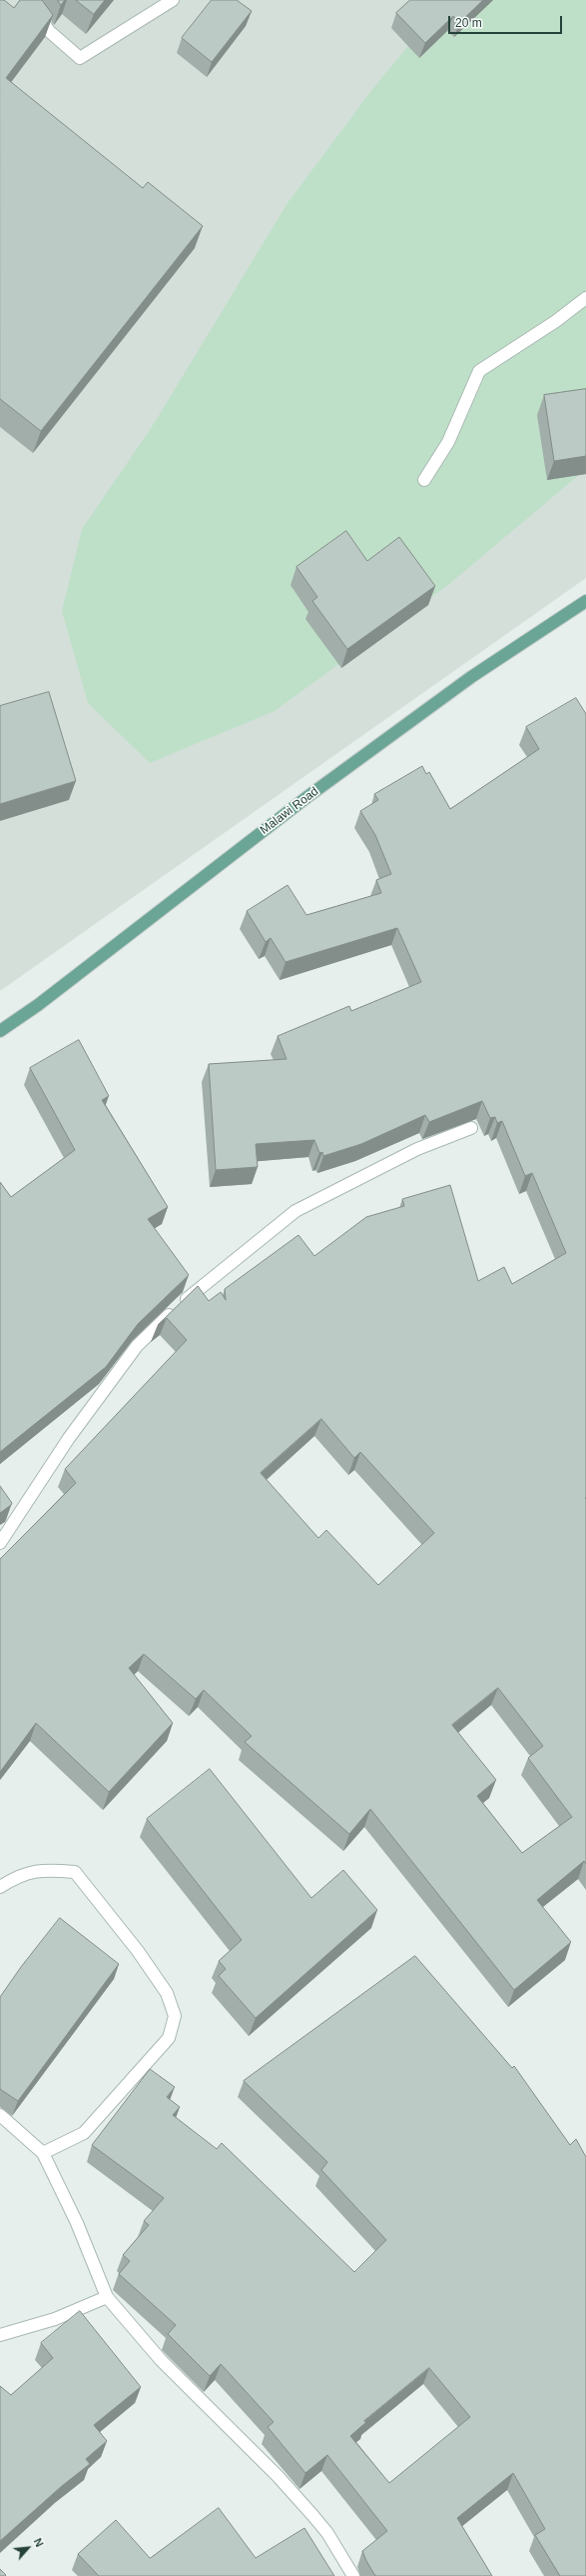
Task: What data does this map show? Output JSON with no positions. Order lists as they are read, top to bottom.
{
  "streets": {
    "main road": ["Malawi Road"]
  },
  "scale_bar": "20 m",
  "north": "top right"
}
